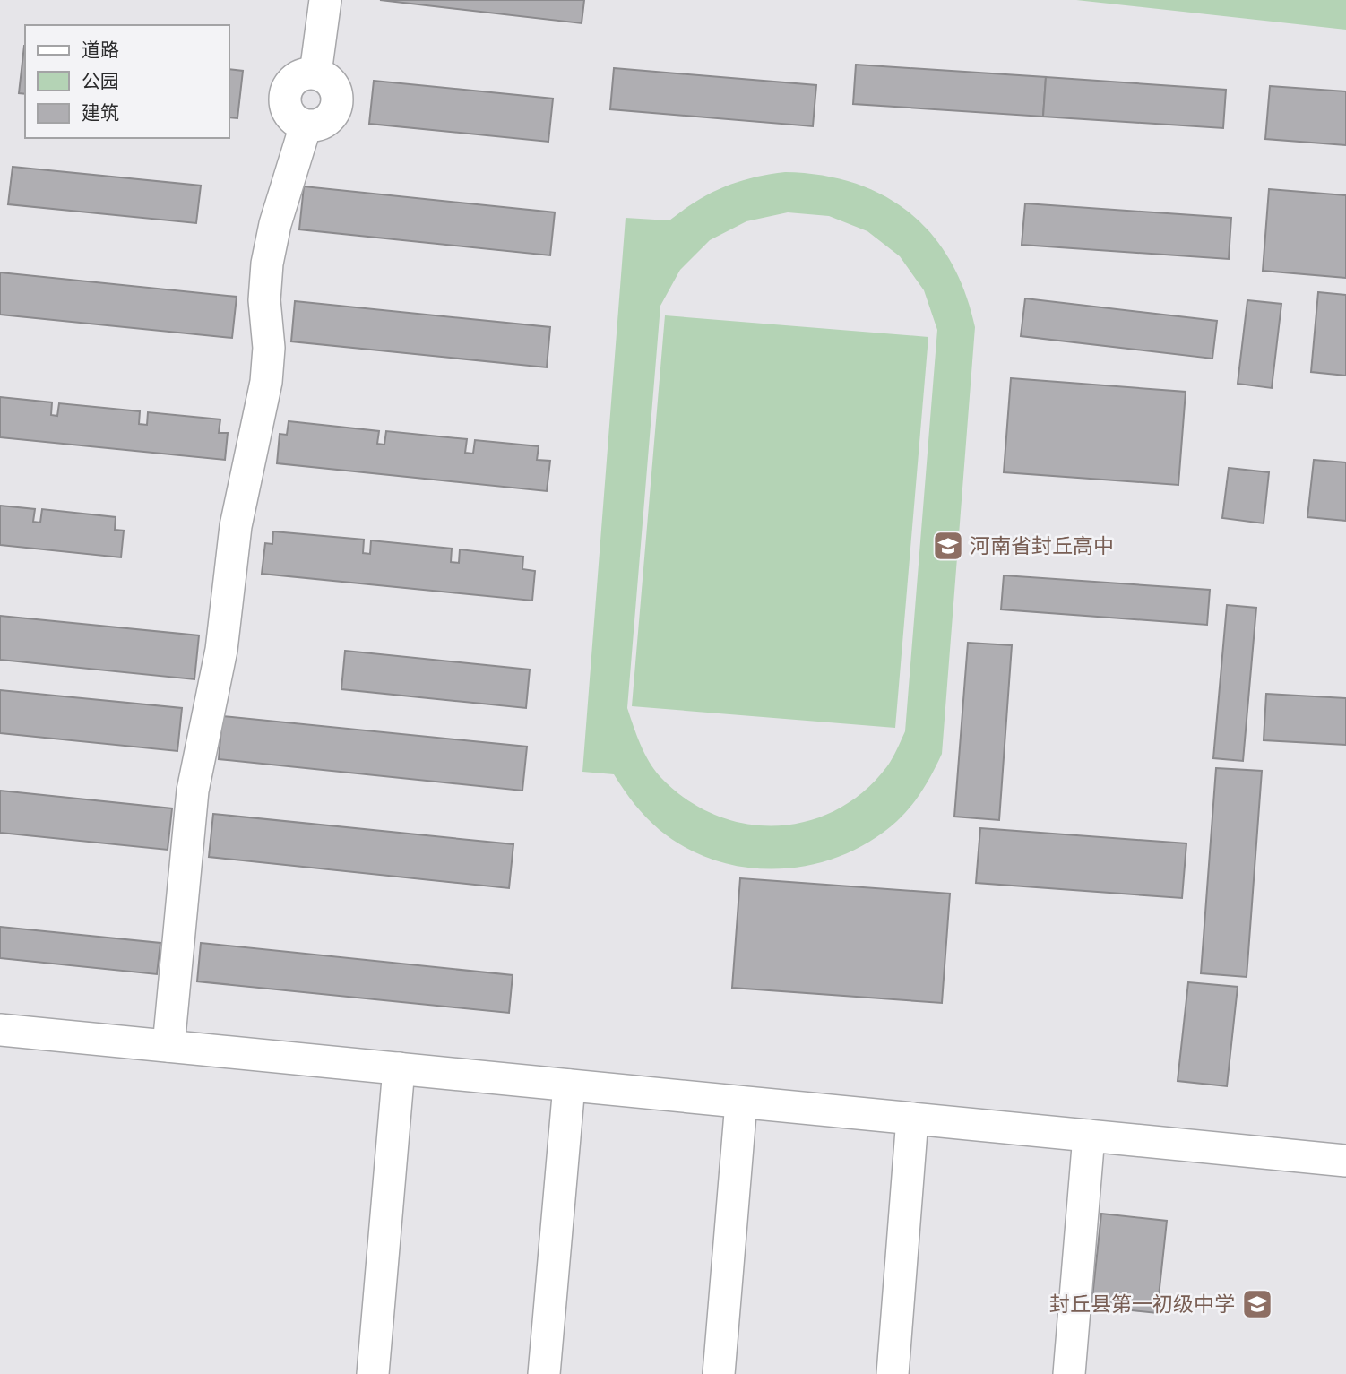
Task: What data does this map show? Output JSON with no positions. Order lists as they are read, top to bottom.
{
  "places": {
    "school or university": ["河南省封丘高中", "封丘县第一初级中学"]
  },
  "legend": ["道路", "公园", "建筑"]
}
